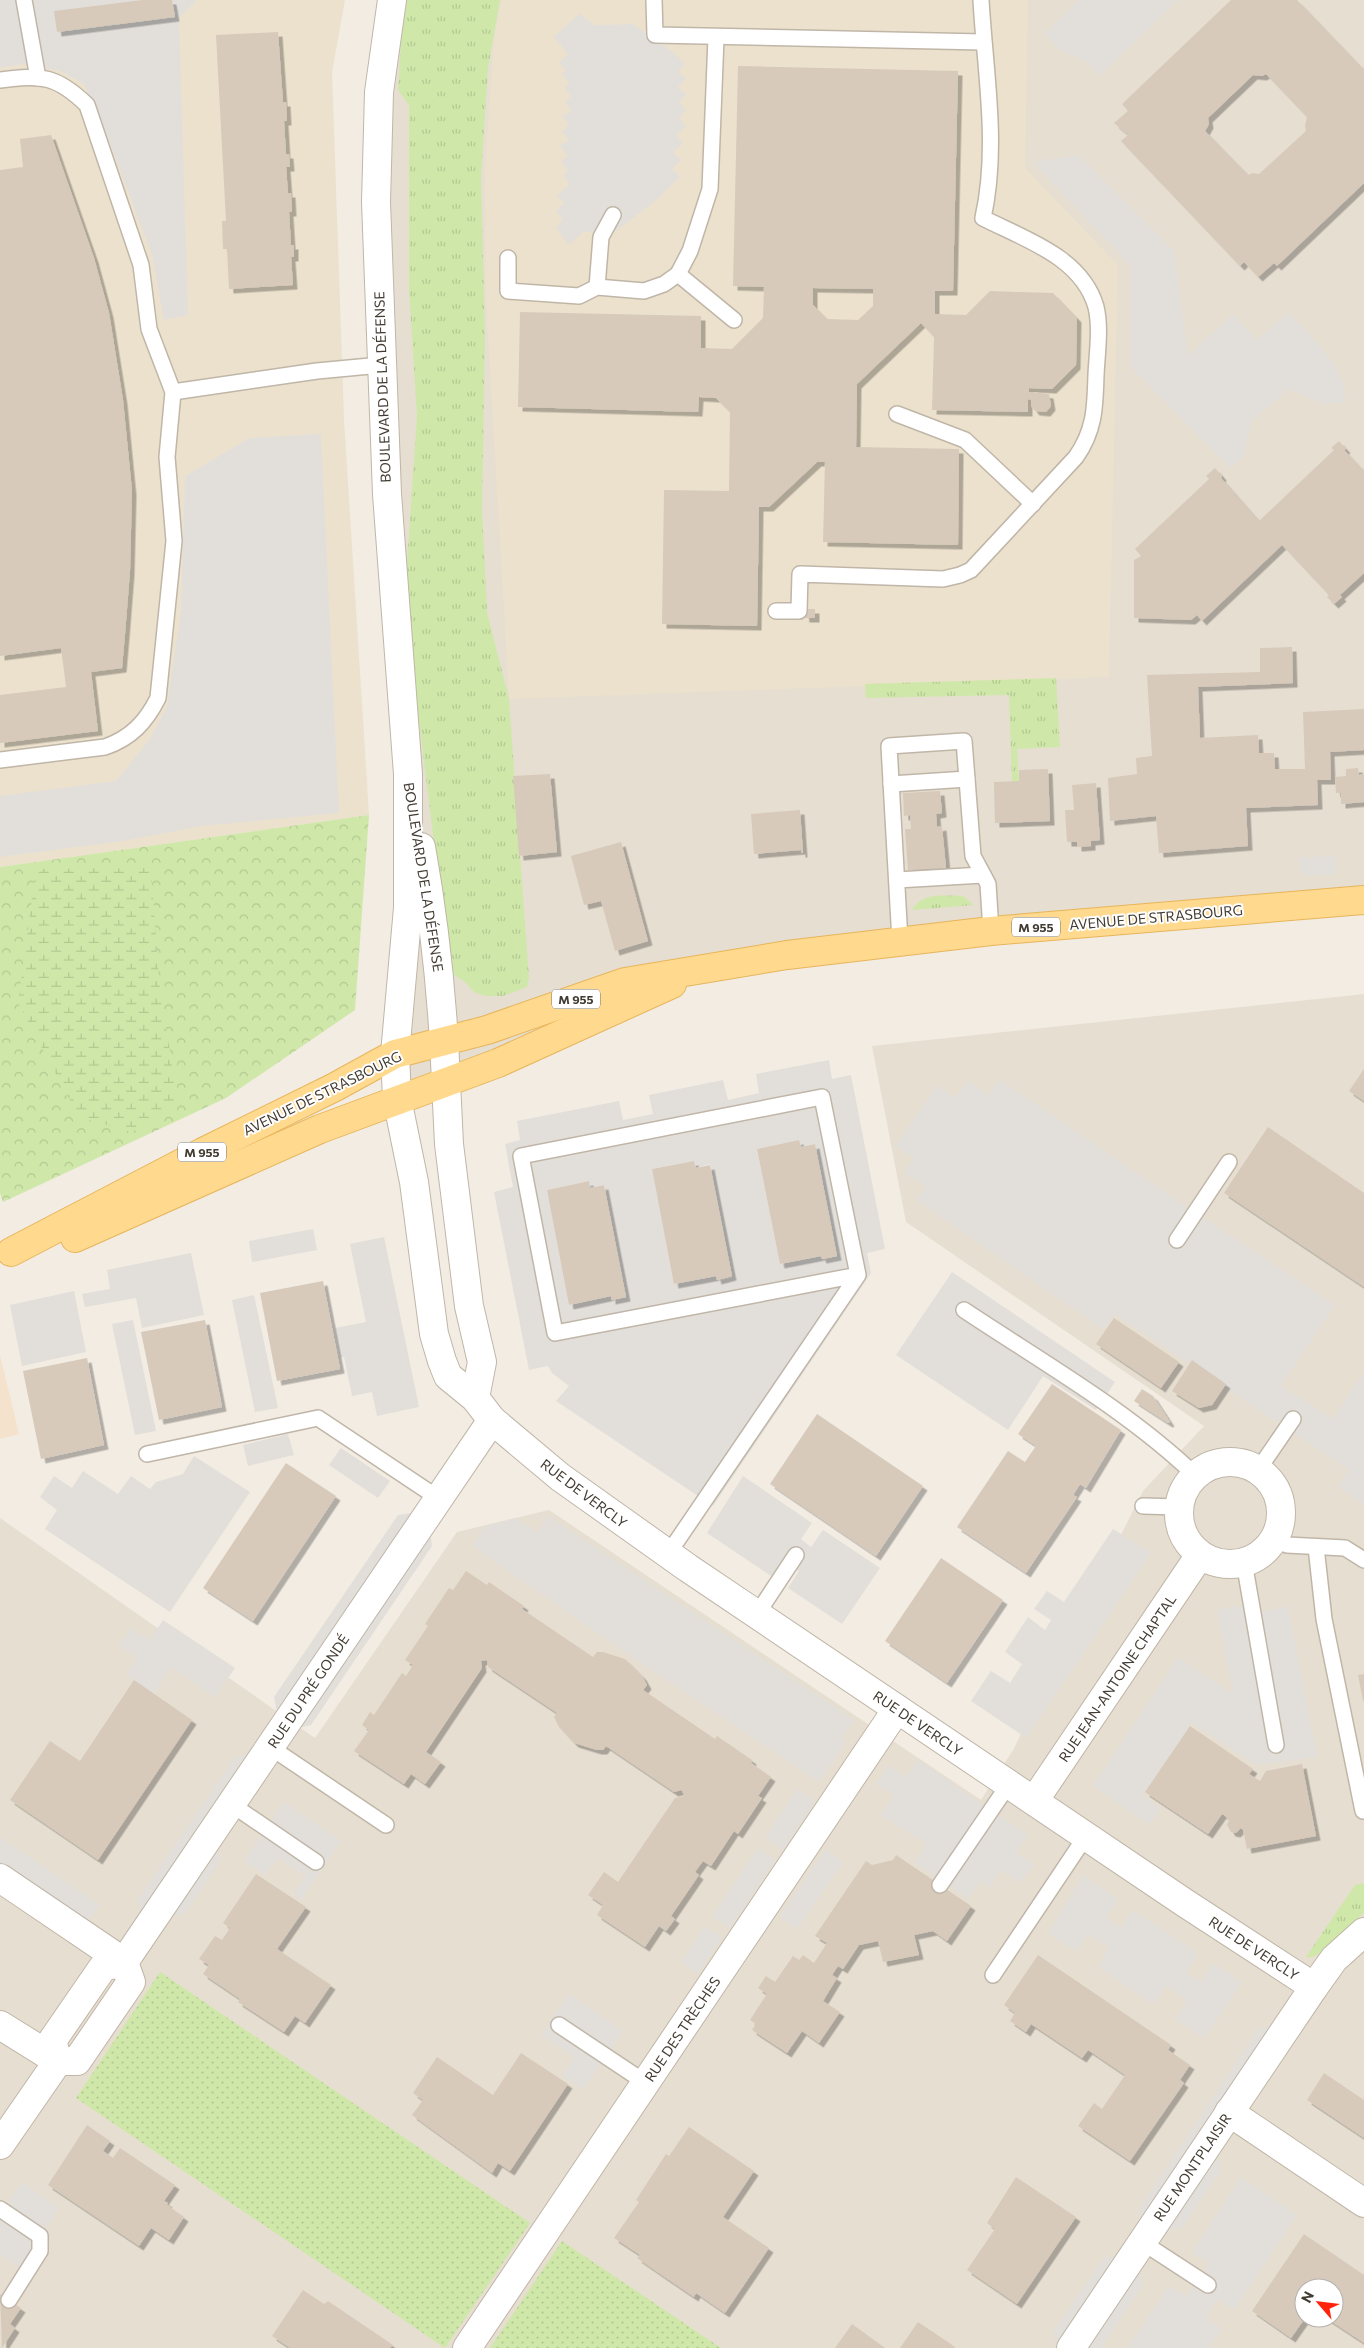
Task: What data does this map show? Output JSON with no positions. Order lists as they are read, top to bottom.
{
  "streets": {
    "main road": ["AVENUE DE STRASBOURG", "M 955"],
    "street": [
      "BOULEVARD DE LA DÉFENSE",
      "RUE DE VERCLY",
      "RUE JEAN-ANTOINE CHAPTAL",
      "RUE DU PRÉ GONDÉ",
      "RUE DES TRÈCHES",
      "RUE MONTPLAISIR"
    ]
  },
  "crossings": [
    ["BOULEVARD DE LA DÉFENSE", "AVENUE DE STRASBOURG"],
    ["BOULEVARD DE LA DÉFENSE", "RUE DE VERCLY"],
    ["AVENUE DE STRASBOURG", "RUE DE VERCLY"],
    ["RUE DE VERCLY", "RUE JEAN-ANTOINE CHAPTAL"],
    ["RUE DE VERCLY", "RUE DU PRÉ GONDÉ"],
    ["RUE DE VERCLY", "RUE DES TRÈCHES"],
    ["RUE DE VERCLY", "RUE MONTPLAISIR"]
  ],
  "north": "top left"
}
